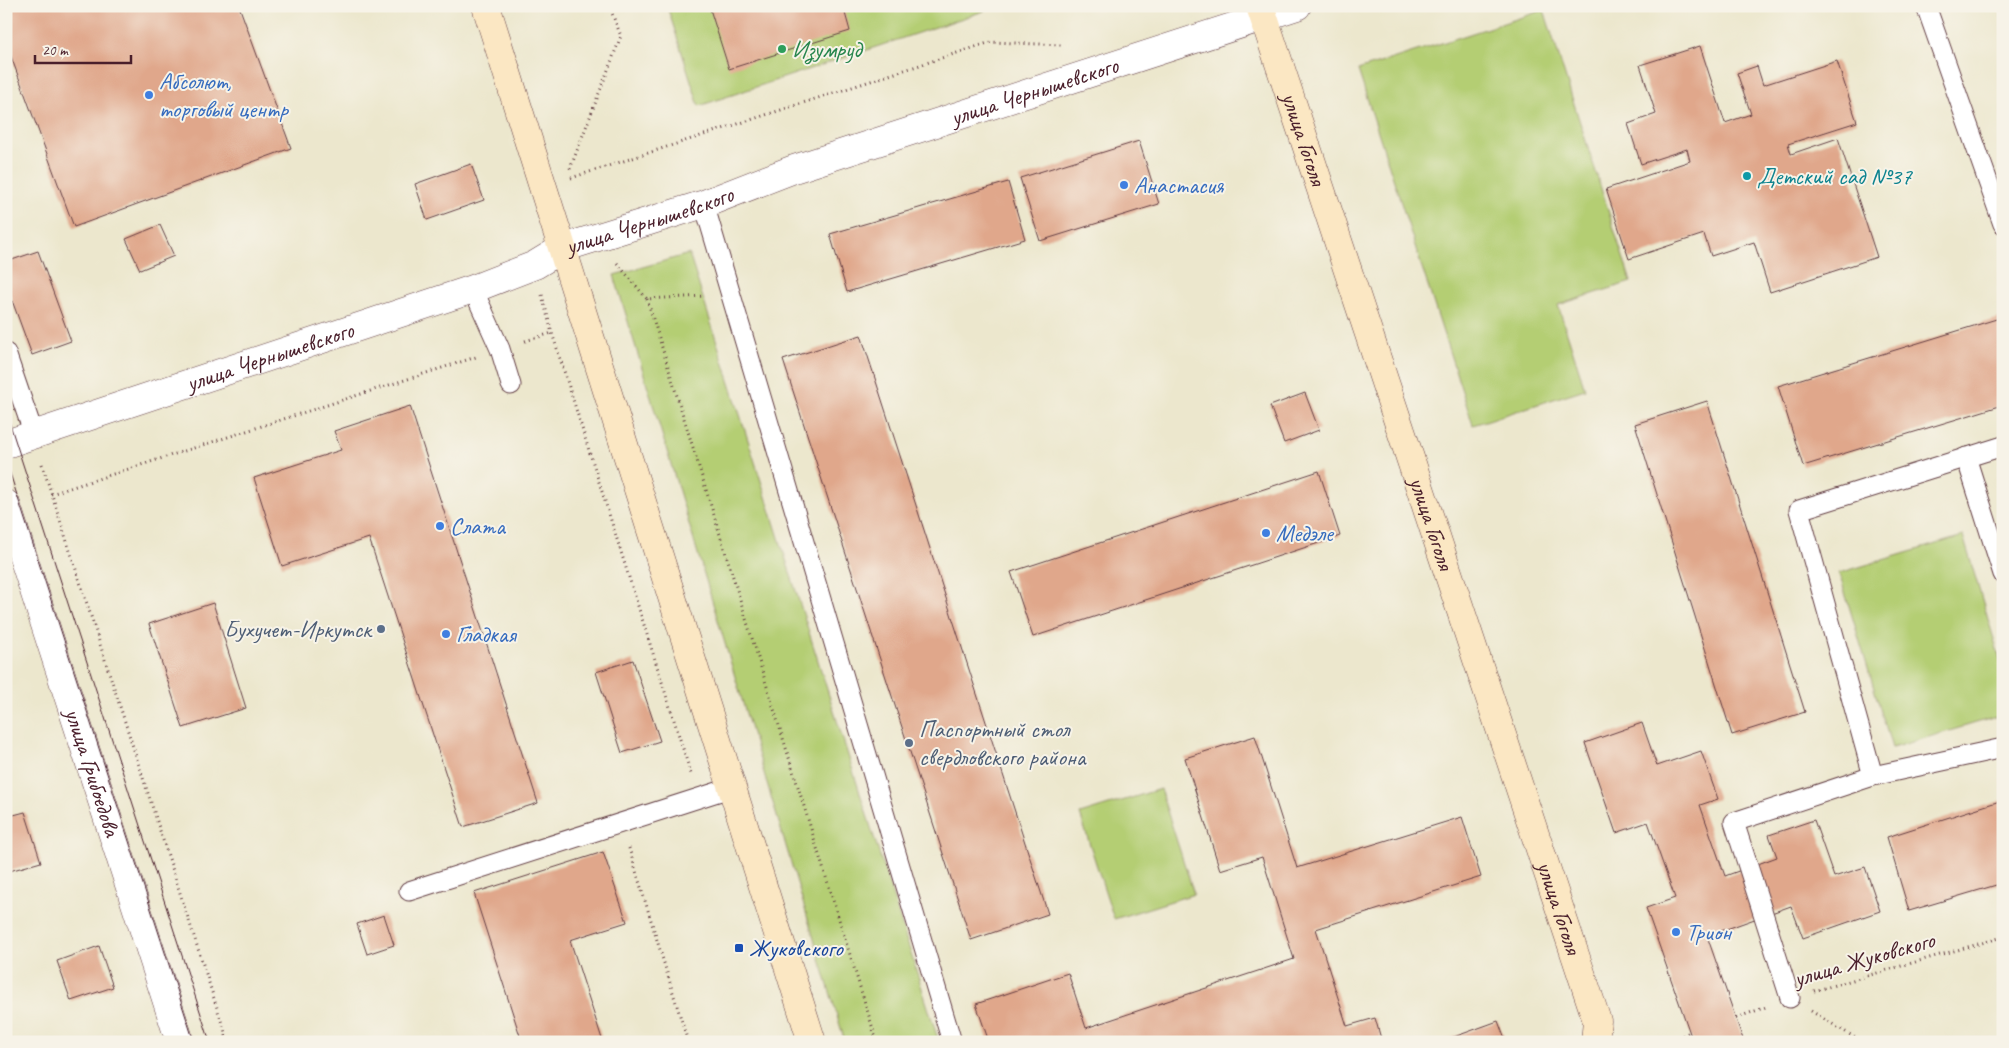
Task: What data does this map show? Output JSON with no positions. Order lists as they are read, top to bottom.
{
  "streets": {
    "main road": ["улица Гоголя"],
    "street": ["улица Чернышевского", "улица Грибоедова"],
    "path": ["улица Жуковского"]
  },
  "crossings": [
    ["улица Чернышевского", "улица Гоголя"]
  ],
  "places": {
    "other": [
      "Изумруд",
      "Абсолют, торговый центр",
      "Детский сад №37",
      "Анастасия",
      "Слата",
      "Медэле",
      "Бухучет-Иркутск",
      "Гладкая",
      "Паспортный стол свердловского района",
      "Трион"
    ],
    "transit": ["Жуковского"]
  },
  "scale_bar": "20 m"
}
